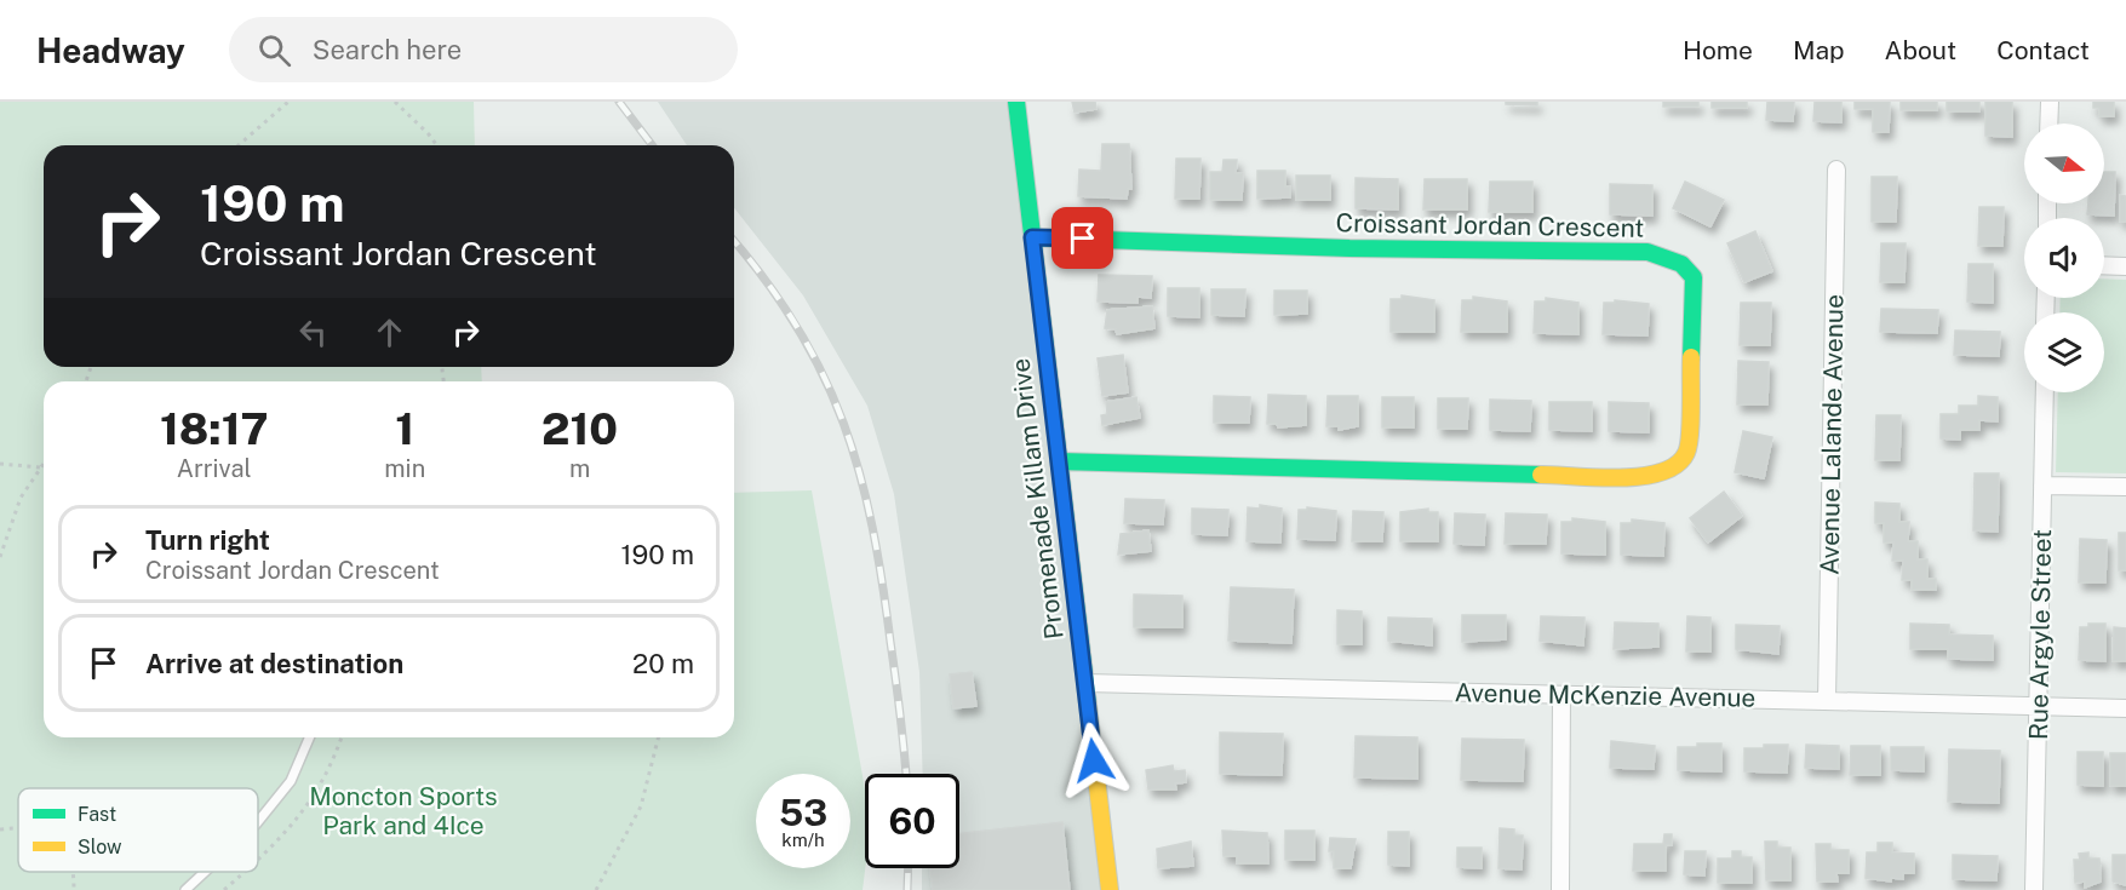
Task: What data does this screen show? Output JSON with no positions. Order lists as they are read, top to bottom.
{
  "streets": {
    "street": [
      "Croissant Jordan Crescent",
      "Avenue Lalande Avenue",
      "Promenade Killam Drive",
      "Rue Argyle Street",
      "Avenue McKenzie Avenue"
    ]
  },
  "crossings": [
    ["Croissant Jordan Crescent", "Promenade Killam Drive"],
    ["Avenue Lalande Avenue", "Avenue McKenzie Avenue"],
    ["Promenade Killam Drive", "Avenue McKenzie Avenue"],
    ["Rue Argyle Street", "Avenue McKenzie Avenue"]
  ],
  "parks": ["Moncton Sports Park and 4Ice"],
  "legend": ["Fast", "Slow"],
  "north": "right",
  "page": {
    "header": "Headway",
    "search": "Search here",
    "nav": [
      "Home",
      "Map",
      "About",
      "Contact"
    ],
    "turn": ["190 m", "Croissant Jordan Crescent"],
    "eta": [
      "18:17",
      "Arrival",
      "1",
      "min",
      "210",
      "m"
    ],
    "list": [
      {
        "name": "Turn right",
        "note": "Croissant Jordan Crescent",
        "value": "190 m"
      },
      {
        "name": "Arrive at destination",
        "value": "20 m"
      }
    ],
    "speed": "53 km/h",
    "limit": "60"
  }
}
